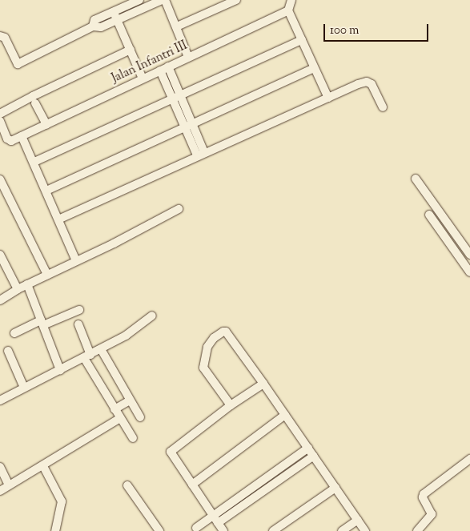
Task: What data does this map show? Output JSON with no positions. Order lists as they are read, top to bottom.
{
  "streets": {
    "street": ["Jalan Infantri III"]
  },
  "scale_bar": "100 m"
}
